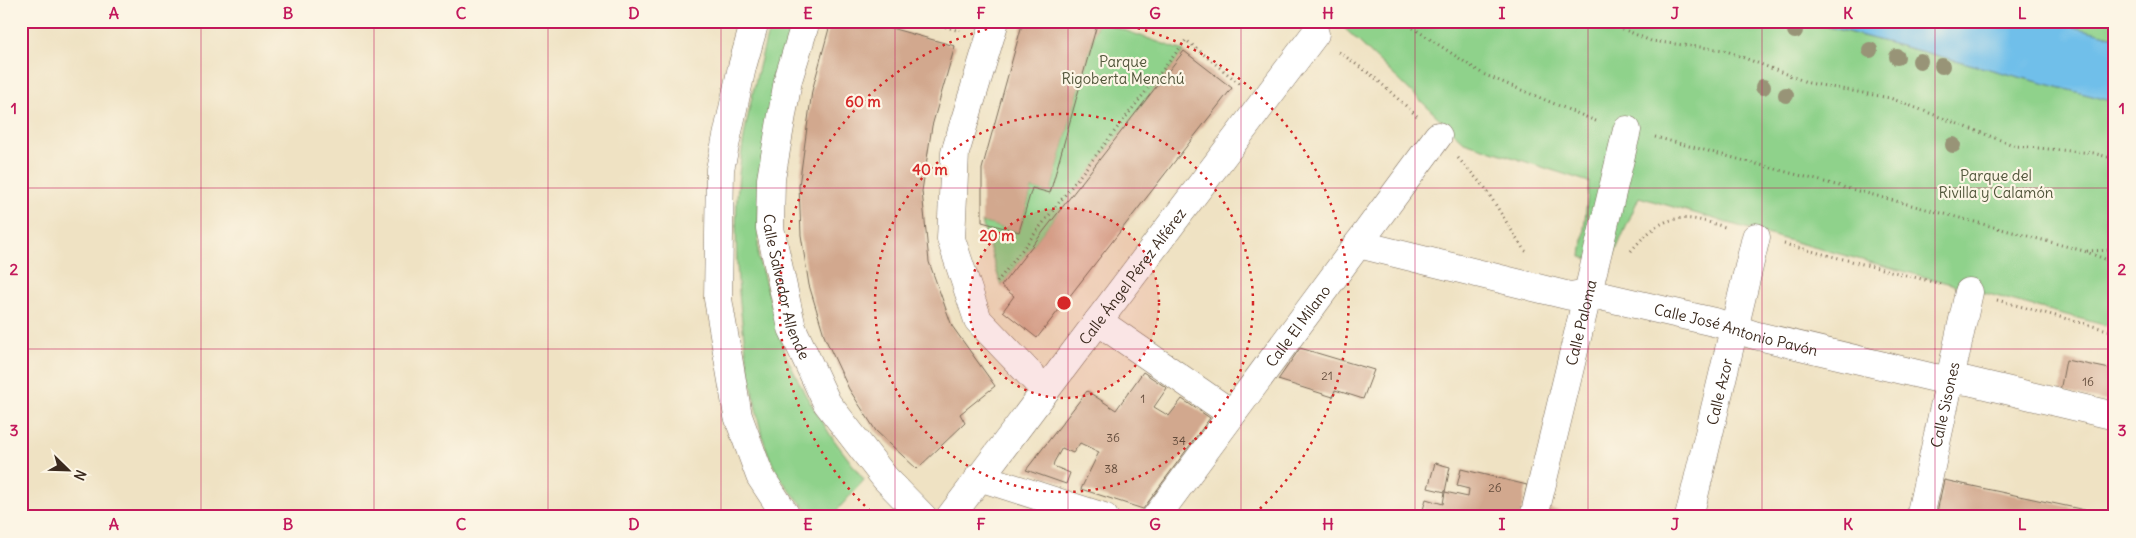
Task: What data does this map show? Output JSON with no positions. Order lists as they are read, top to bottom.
{
  "streets": {
    "street": [
      "Calle Ángel Pérez Alférez",
      "Calle Salvador Allende",
      "Calle Paloma",
      "Calle El Milano",
      "Calle José Antonio Pavón",
      "Calle Azor",
      "Calle Sisones"
    ]
  },
  "crossings": [
    ["Calle Paloma", "Calle José Antonio Pavón"],
    ["Calle El Milano", "Calle José Antonio Pavón"],
    ["Calle José Antonio Pavón", "Calle Azor"],
    ["Calle José Antonio Pavón", "Calle Sisones"]
  ],
  "parks": ["Parque Rigoberta Menchú", "Parque del Rivilla y Calamón"],
  "house_numbers": [
    "21",
    "16",
    "1",
    "36",
    "34",
    "38",
    "26"
  ],
  "north": "bottom right",
  "grid": {
    "columns": [
      "A",
      "B",
      "C",
      "D",
      "E",
      "F",
      "G",
      "H",
      "I",
      "J",
      "K",
      "L"
    ],
    "rows": ["1", "2", "3"]
  },
  "rings": ["60 m", "40 m", "20 m"]
}
